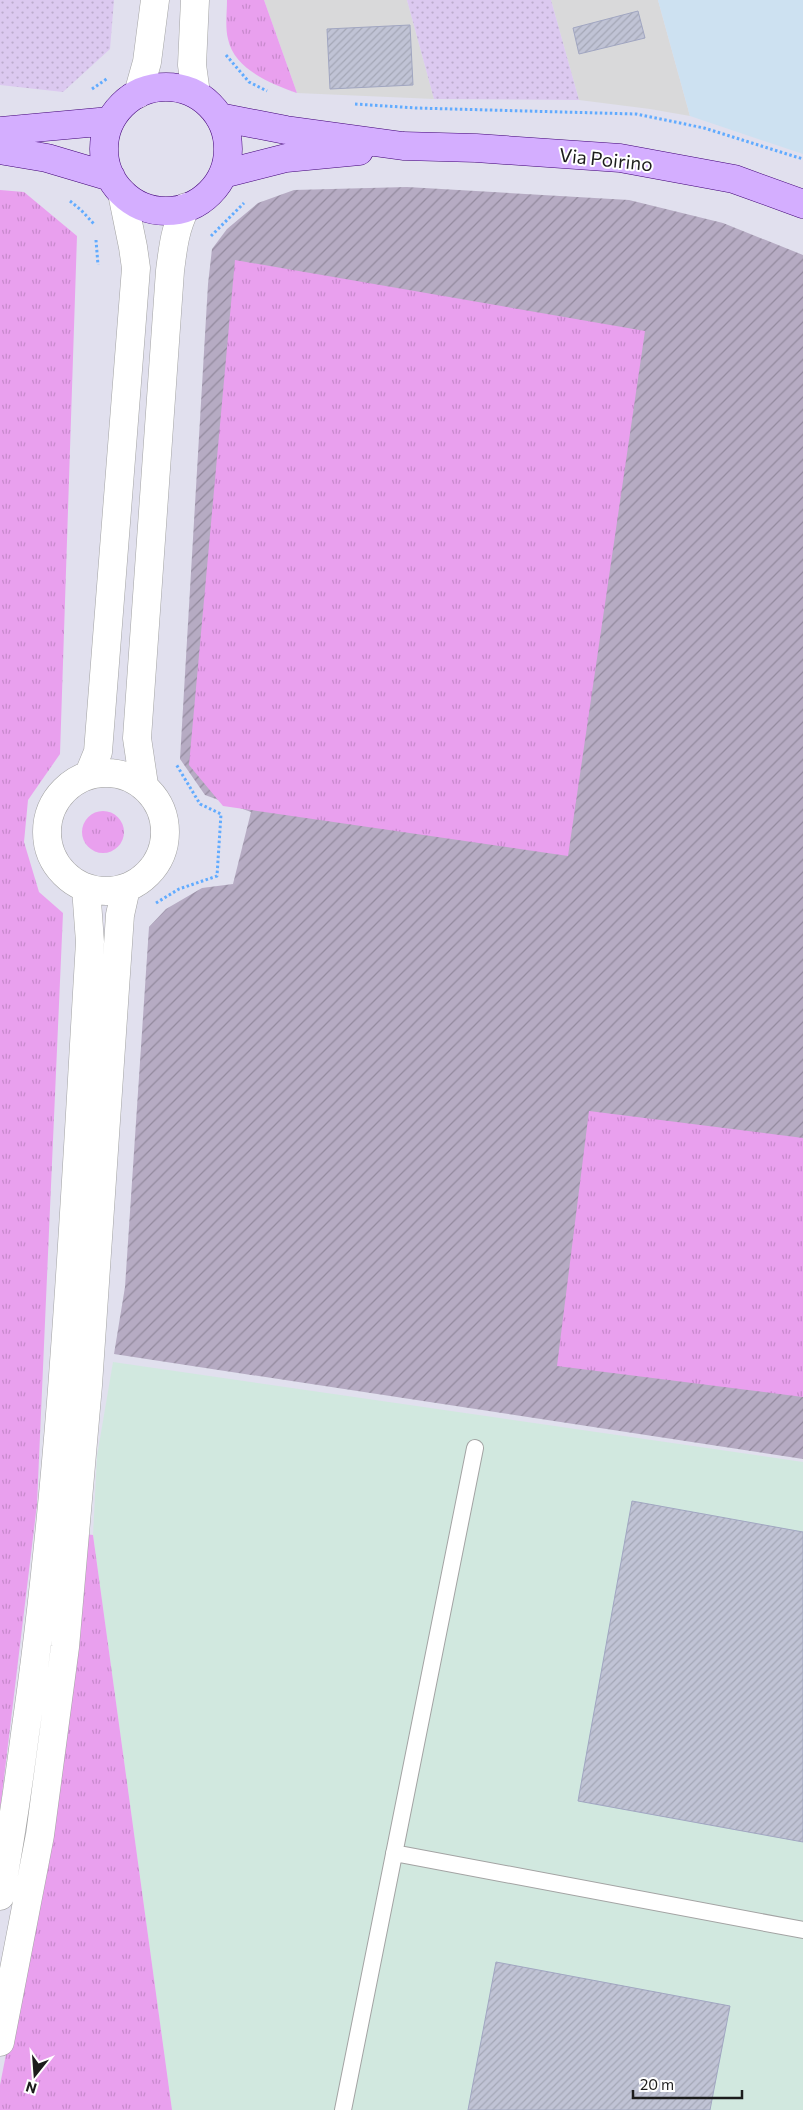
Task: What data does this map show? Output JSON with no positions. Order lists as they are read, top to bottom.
{
  "streets": {
    "main road": ["Via Poirino"]
  },
  "scale_bar": "20 m",
  "north": "bottom"
}
